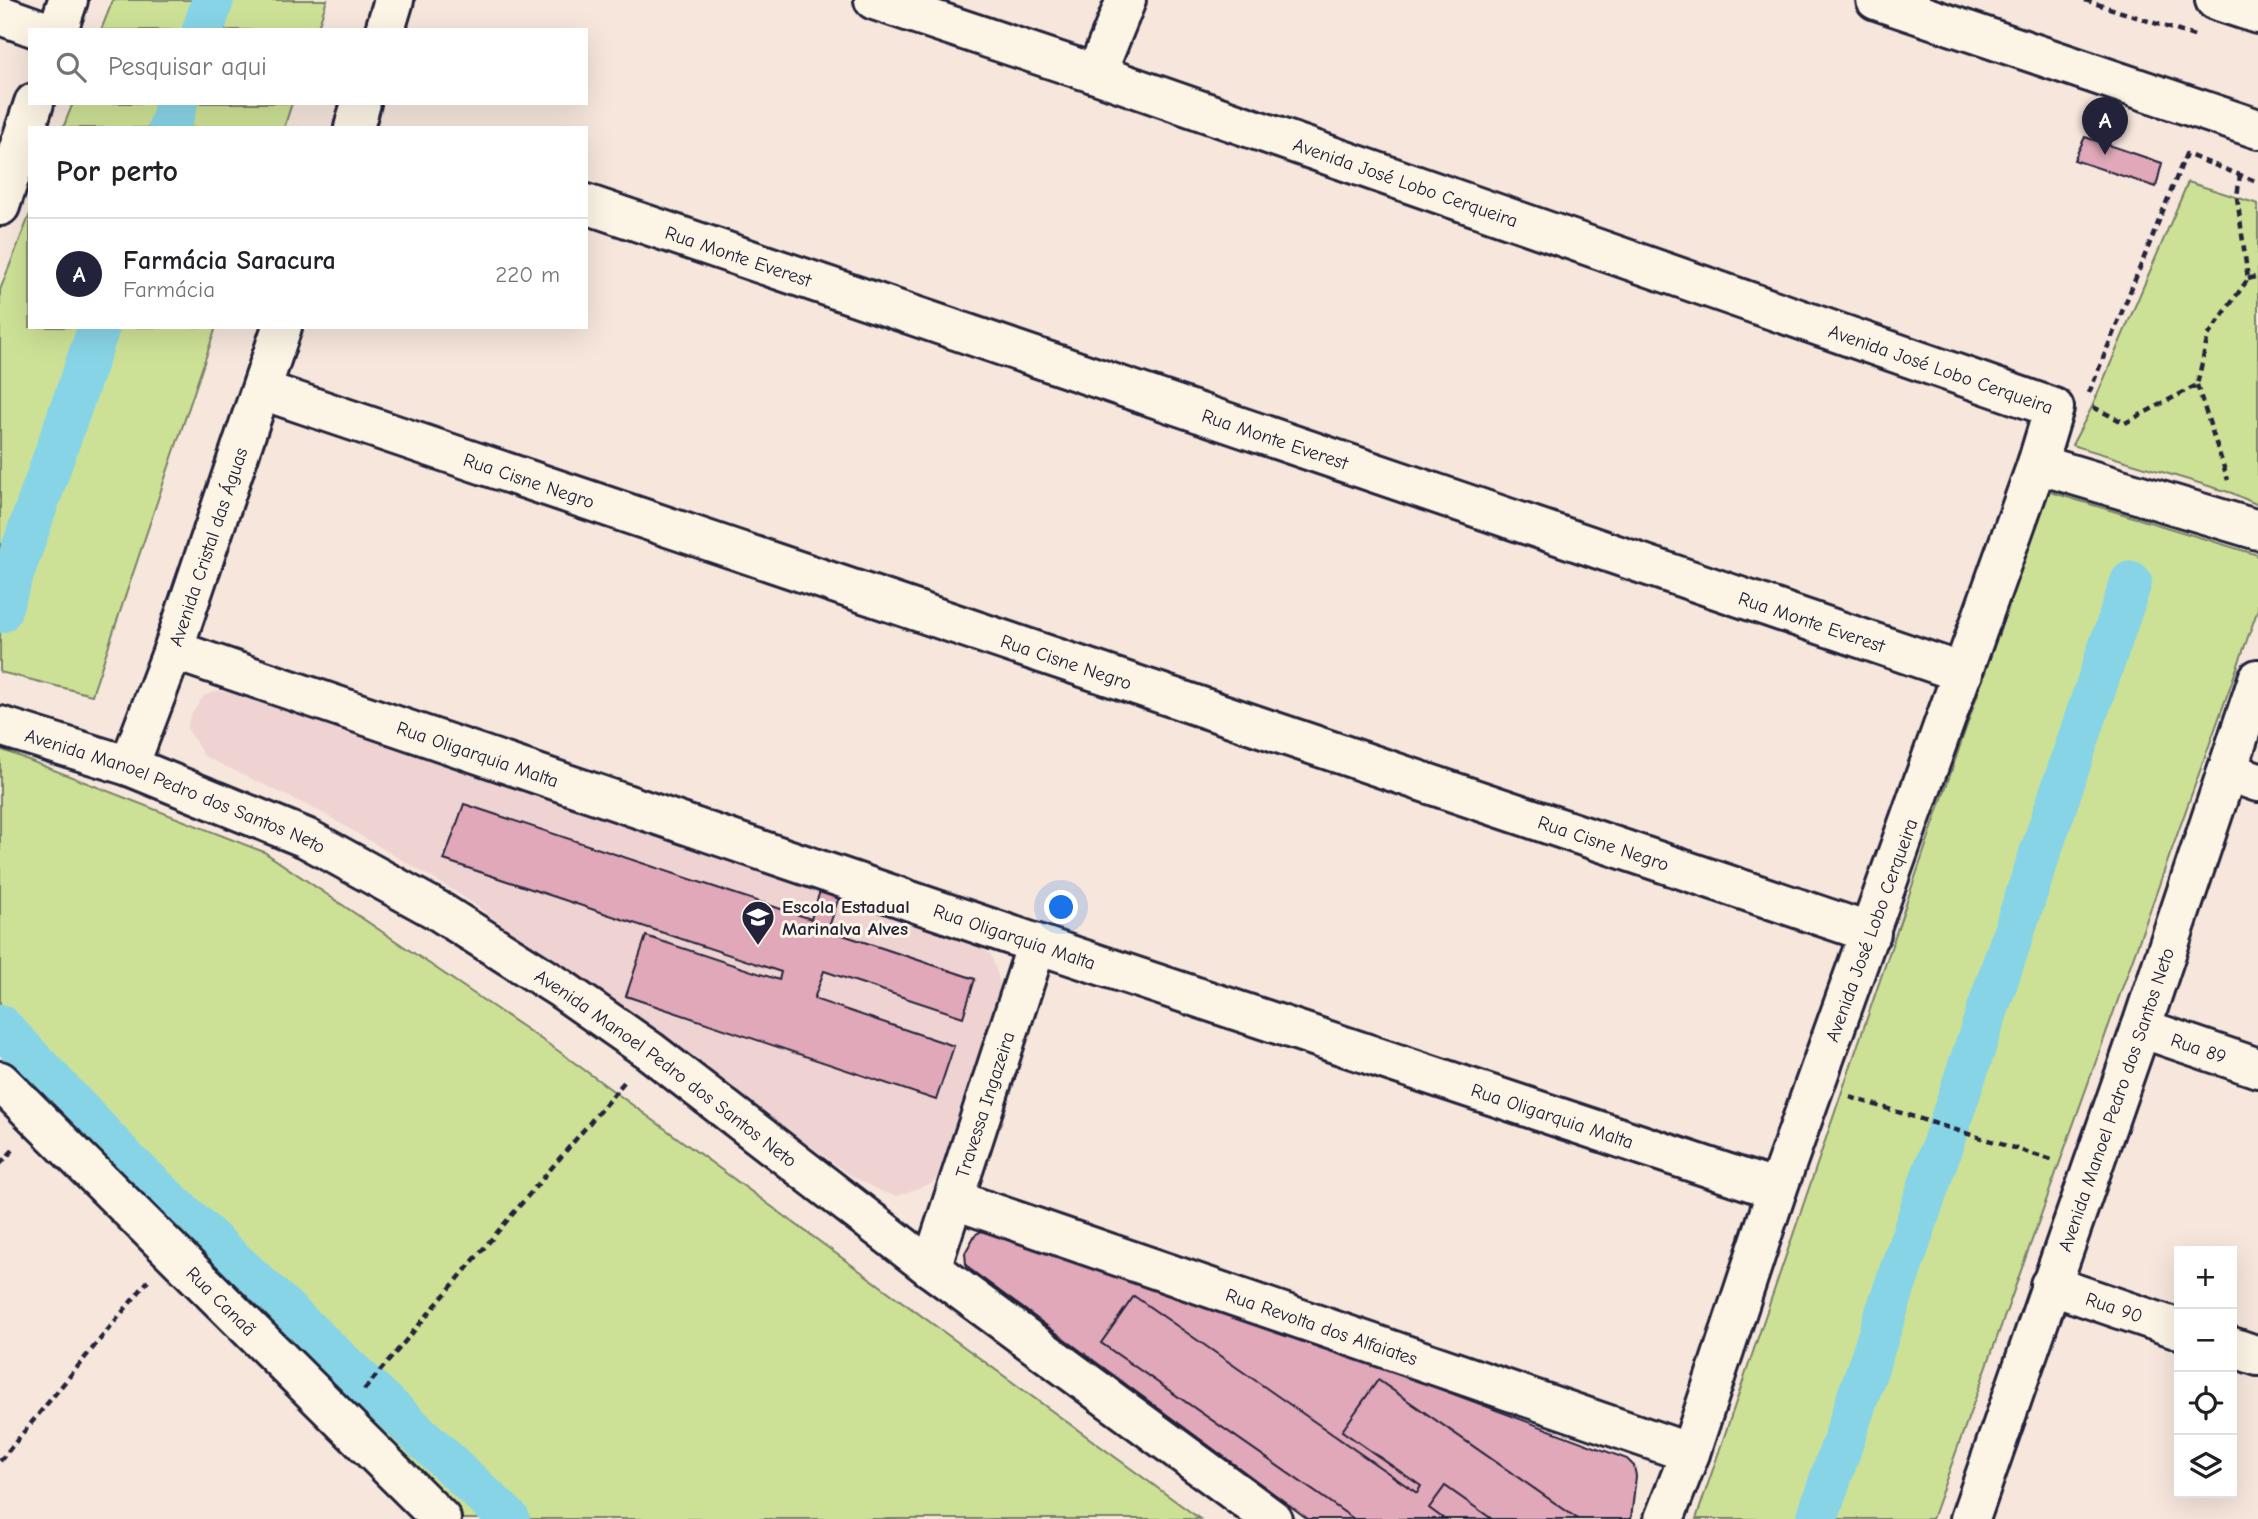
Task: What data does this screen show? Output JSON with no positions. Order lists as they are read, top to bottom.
{
  "streets": {
    "street": [
      "Avenida José Lobo Cerqueira",
      "Rua Monte Everest",
      "Rua Cisne Negro",
      "Avenida Cristal das Águas",
      "Rua Oligarquia Malta",
      "Avenida Manoel Pedro dos Santos Neto",
      "Rua 89",
      "Travessa Ingazeira",
      "Rua Canaã",
      "Rua 90",
      "Rua Revolta dos Alfaiates"
    ]
  },
  "crossings": [
    ["Avenida José Lobo Cerqueira", "Rua Monte Everest"],
    ["Avenida José Lobo Cerqueira", "Rua Cisne Negro"],
    ["Avenida José Lobo Cerqueira", "Rua Oligarquia Malta"],
    ["Avenida José Lobo Cerqueira", "Rua Revolta dos Alfaiates"],
    ["Rua Cisne Negro", "Avenida Cristal das Águas"],
    ["Avenida Cristal das Águas", "Rua Oligarquia Malta"],
    ["Avenida Cristal das Águas", "Avenida Manoel Pedro dos Santos Neto"],
    ["Rua Oligarquia Malta", "Travessa Ingazeira"],
    ["Avenida Manoel Pedro dos Santos Neto", "Rua 89"],
    ["Avenida Manoel Pedro dos Santos Neto", "Travessa Ingazeira"],
    ["Avenida Manoel Pedro dos Santos Neto", "Rua 90"],
    ["Travessa Ingazeira", "Rua Revolta dos Alfaiates"]
  ],
  "places": {
    "school or university": ["Escola Estadual Marinalva Alves"]
  },
  "page": {
    "search": "Pesquisar aqui",
    "pins": "A",
    "heading": "Por perto",
    "list": [
      {
        "mark": "A",
        "name": "Farmácia Saracura",
        "note": "Farmácia",
        "value": "220 m"
      }
    ],
    "map_buttons": ["+", "−"]
  }
}
